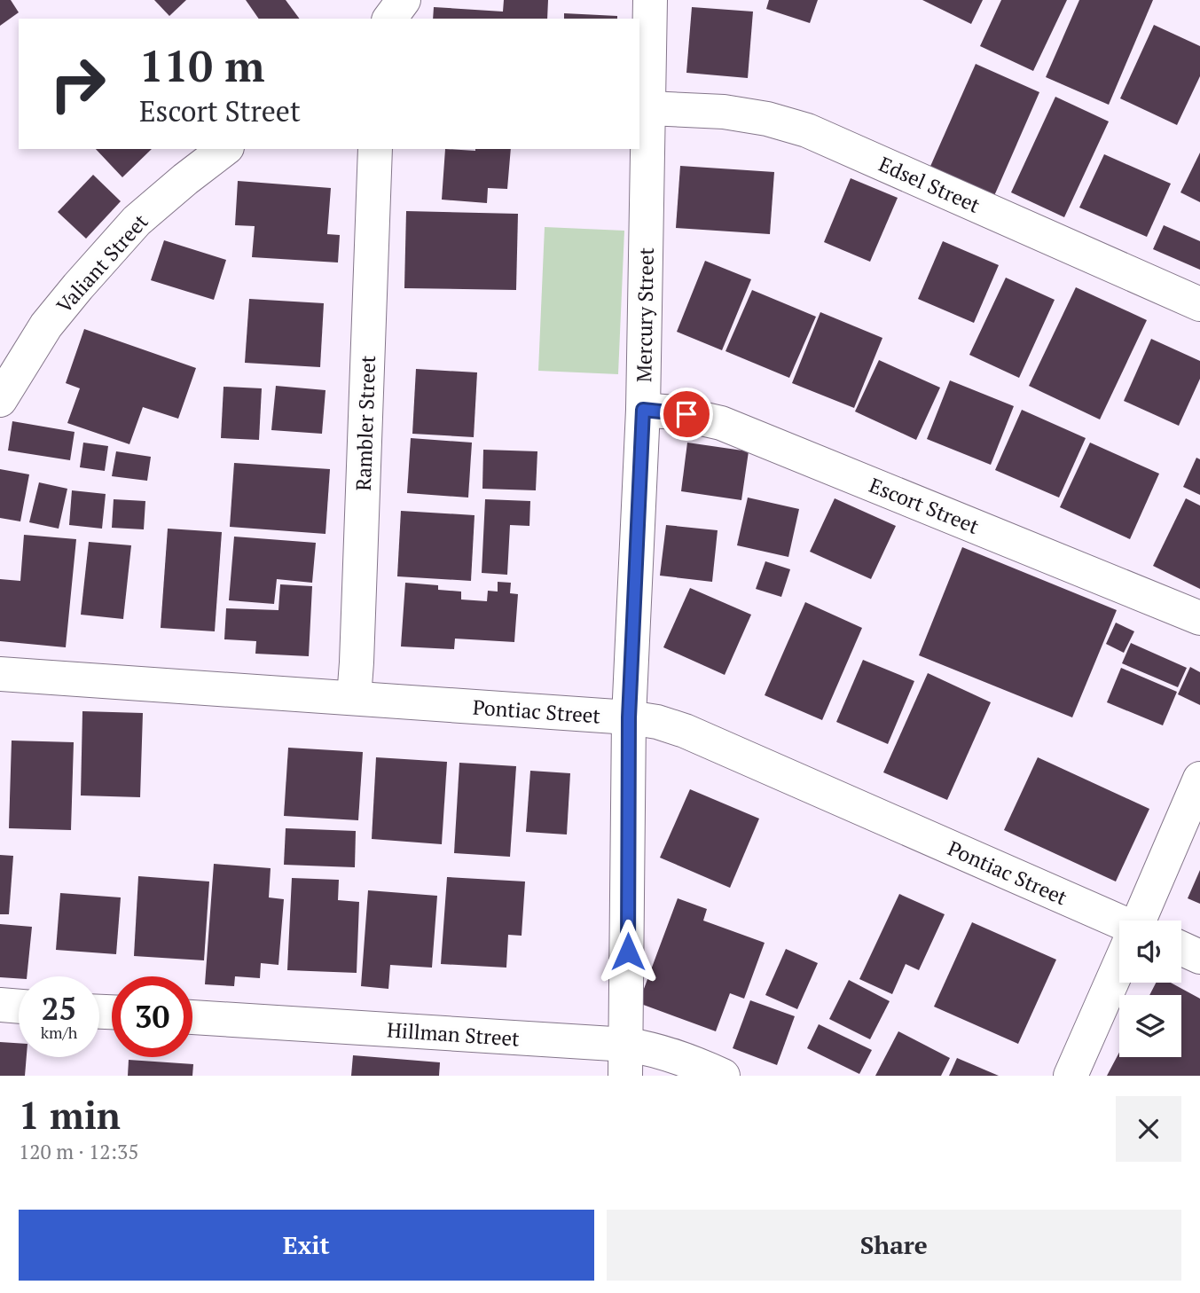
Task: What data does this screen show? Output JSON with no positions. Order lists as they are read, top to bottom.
{
  "streets": {
    "street": [
      "Edsel Street",
      "Valiant Street",
      "Mercury Street",
      "Rambler Street",
      "Escort Street",
      "Pontiac Street",
      "Hillman Street"
    ]
  },
  "crossings": [
    ["Edsel Street", "Mercury Street"],
    ["Mercury Street", "Escort Street"],
    ["Mercury Street", "Pontiac Street"],
    ["Mercury Street", "Hillman Street"],
    ["Rambler Street", "Pontiac Street"]
  ],
  "page": {
    "turn": ["110 m", "Escort Street"],
    "speed": "25 km/h",
    "limit": "30",
    "heading": ["1 min", "120 m · 12:35"],
    "buttons": ["Exit", "Share"]
  }
}
